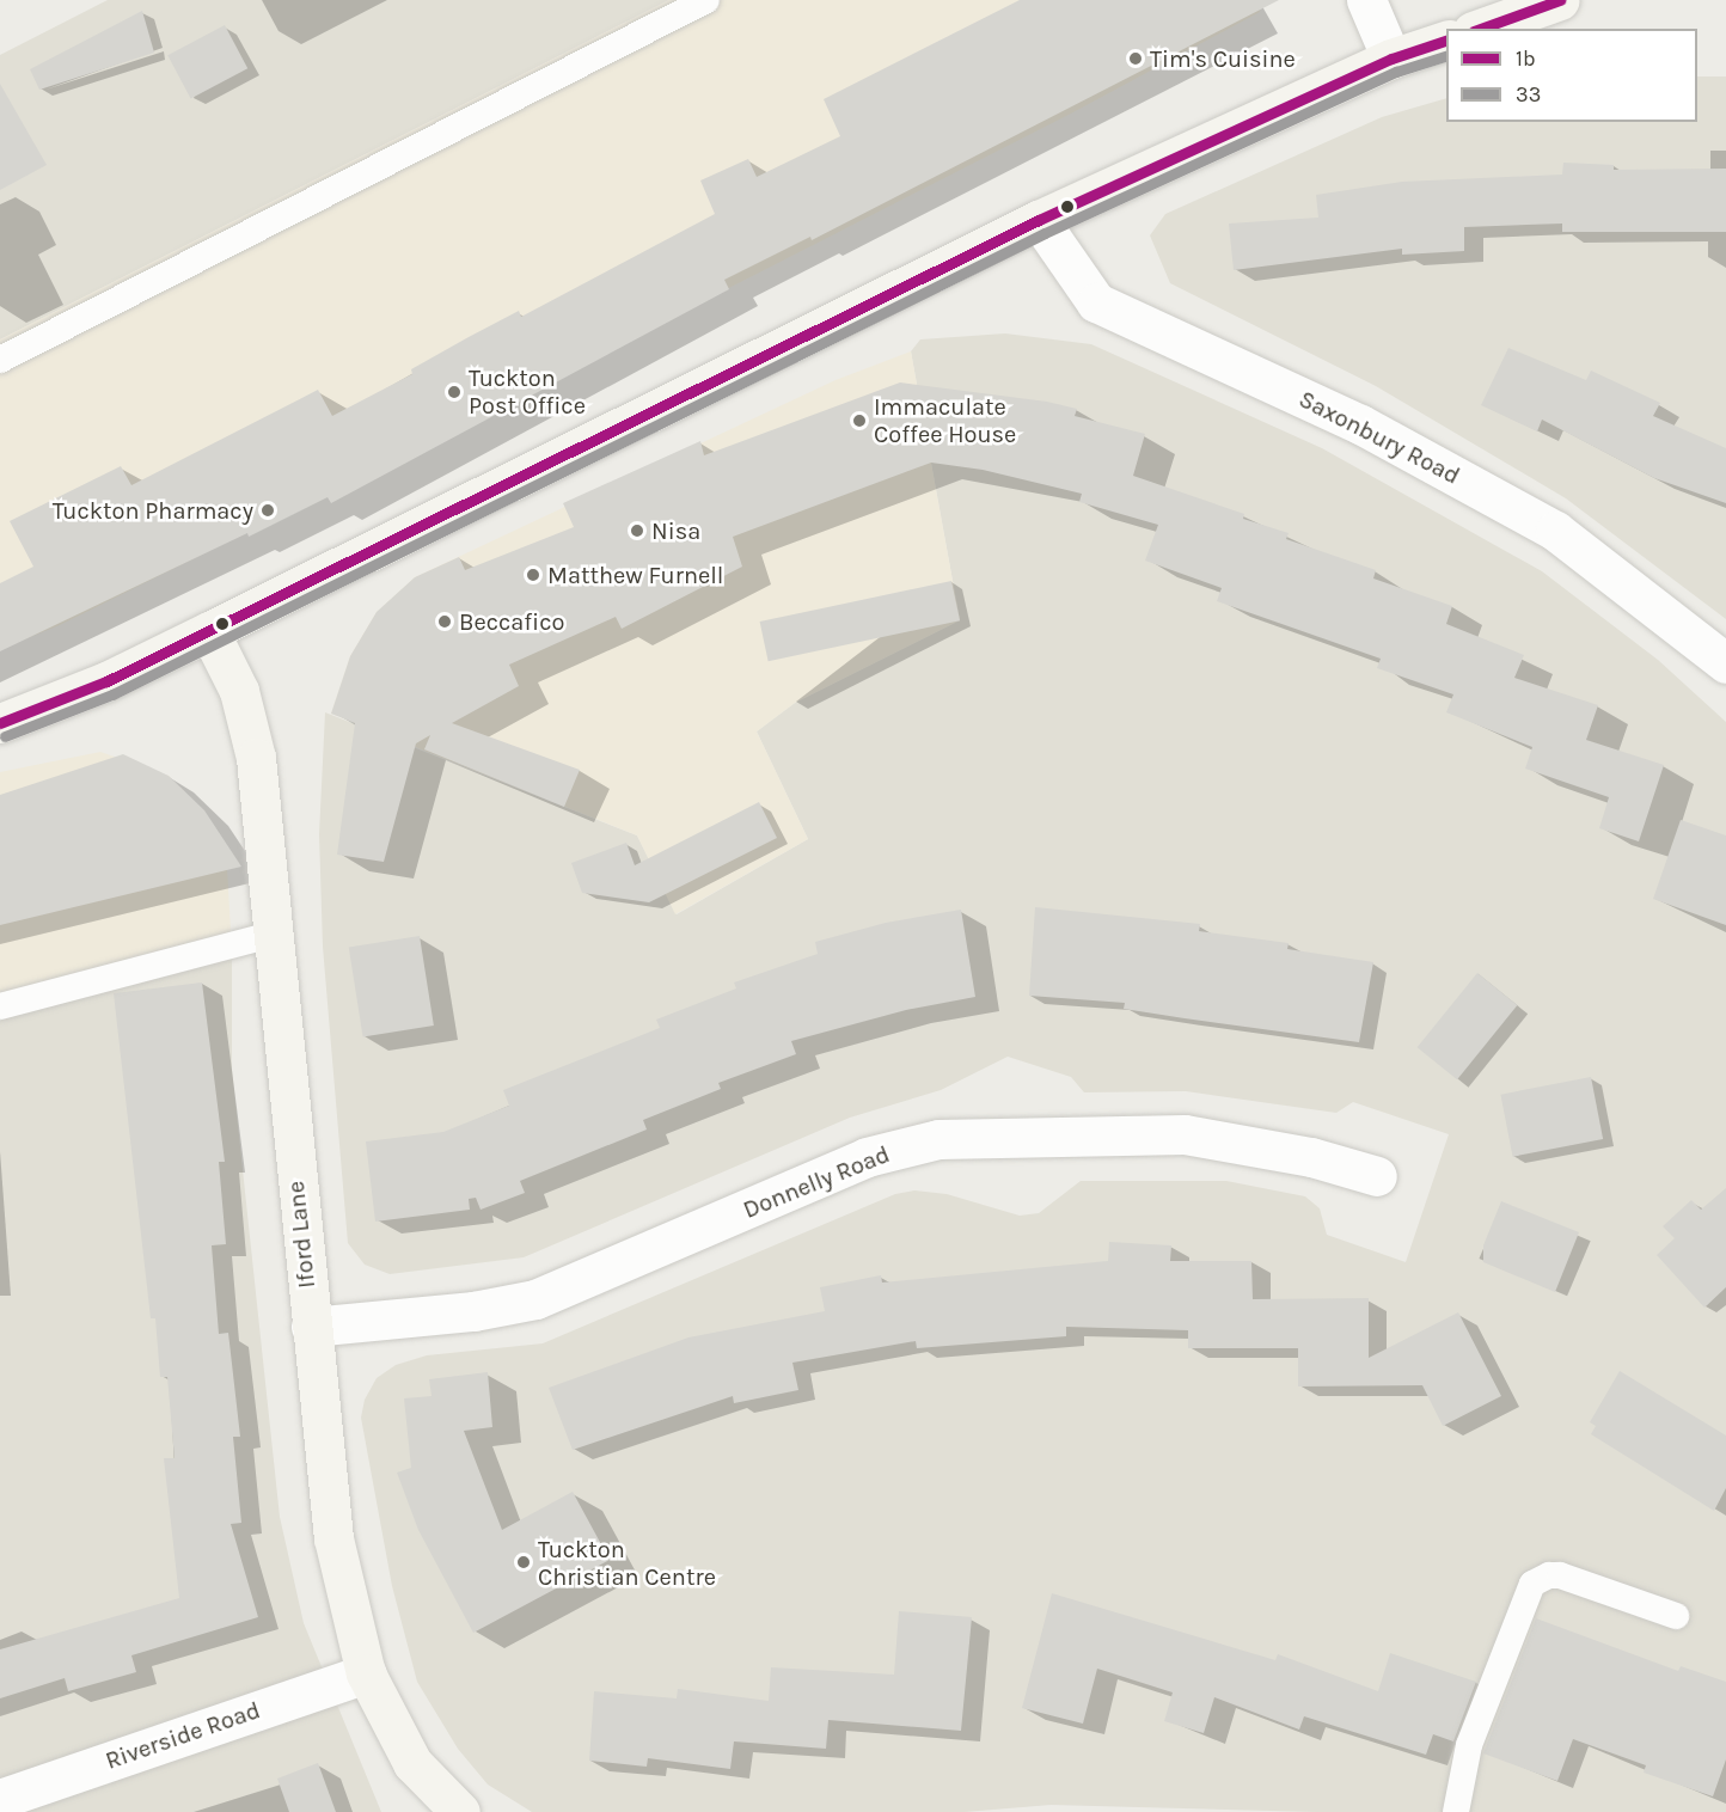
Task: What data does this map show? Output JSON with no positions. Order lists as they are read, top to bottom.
{
  "streets": {
    "street": [
      "Saxonbury Road",
      "Donnelly Road",
      "Iford Lane",
      "Riverside Road"
    ]
  },
  "crossings": [
    ["Donnelly Road", "Iford Lane"],
    ["Iford Lane", "Riverside Road"]
  ],
  "places": [
    "Tim's Cuisine",
    "Tuckton Post Office",
    "Immaculate Coffee House",
    "Tuckton Pharmacy",
    "Nisa",
    "Matthew Furnell",
    "Beccafico",
    "Tuckton Christian Centre"
  ],
  "lines": ["transit line 1b", "transit line 33"],
  "legend": ["1b", "33"]
}
